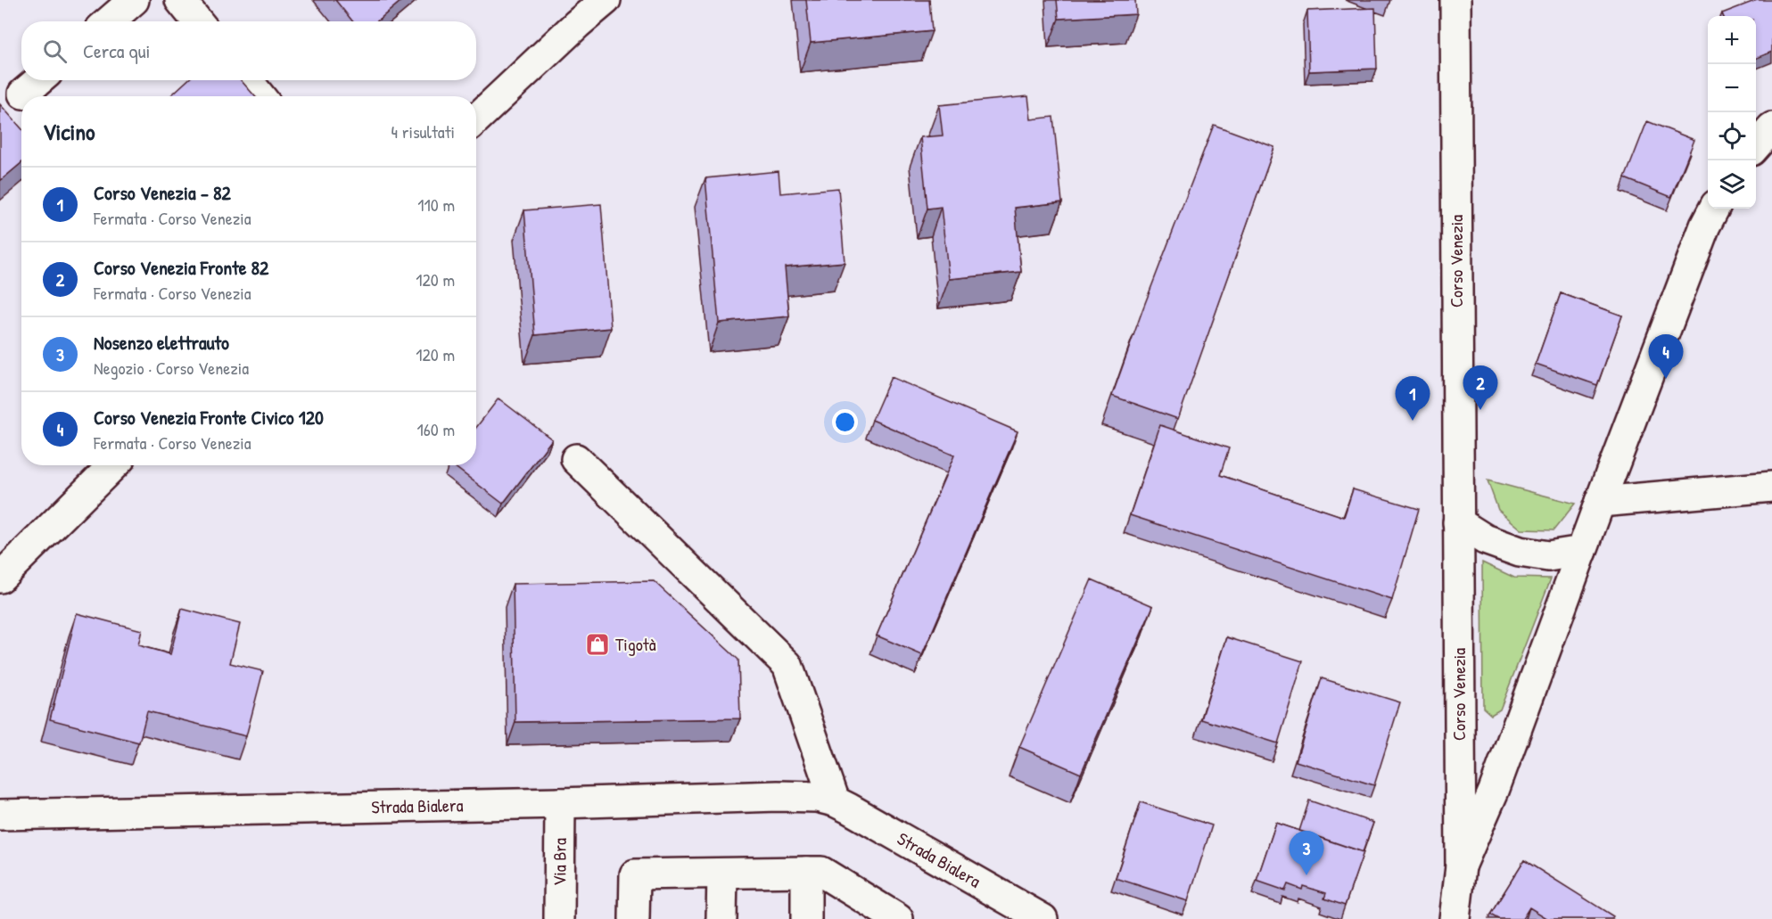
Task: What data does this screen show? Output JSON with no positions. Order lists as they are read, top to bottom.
{
  "streets": {
    "street": ["Corso Venezia", "Strada Bialera", "Via Bra"]
  },
  "crossings": [
    ["Strada Bialera", "Via Bra"]
  ],
  "places": {
    "shop": ["Tigotà"]
  },
  "page": {
    "map_buttons": ["+", "−"],
    "search": "Cerca qui",
    "heading": ["Vicino", "4 risultati"],
    "list": [
      {
        "mark": "1",
        "name": "Corso Venezia – 82",
        "note": "Fermata · Corso Venezia",
        "value": "110 m"
      },
      {
        "mark": "2",
        "name": "Corso Venezia Fronte 82",
        "note": "Fermata · Corso Venezia",
        "value": "120 m"
      },
      {
        "mark": "3",
        "name": "Nosenzo elettrauto",
        "note": "Negozio · Corso Venezia",
        "value": "120 m"
      },
      {
        "mark": "4",
        "name": "Corso Venezia Fronte Civico 120",
        "note": "Fermata · Corso Venezia",
        "value": "160 m"
      }
    ],
    "pins": [
      "4",
      "2",
      "1",
      "3"
    ]
  }
}
